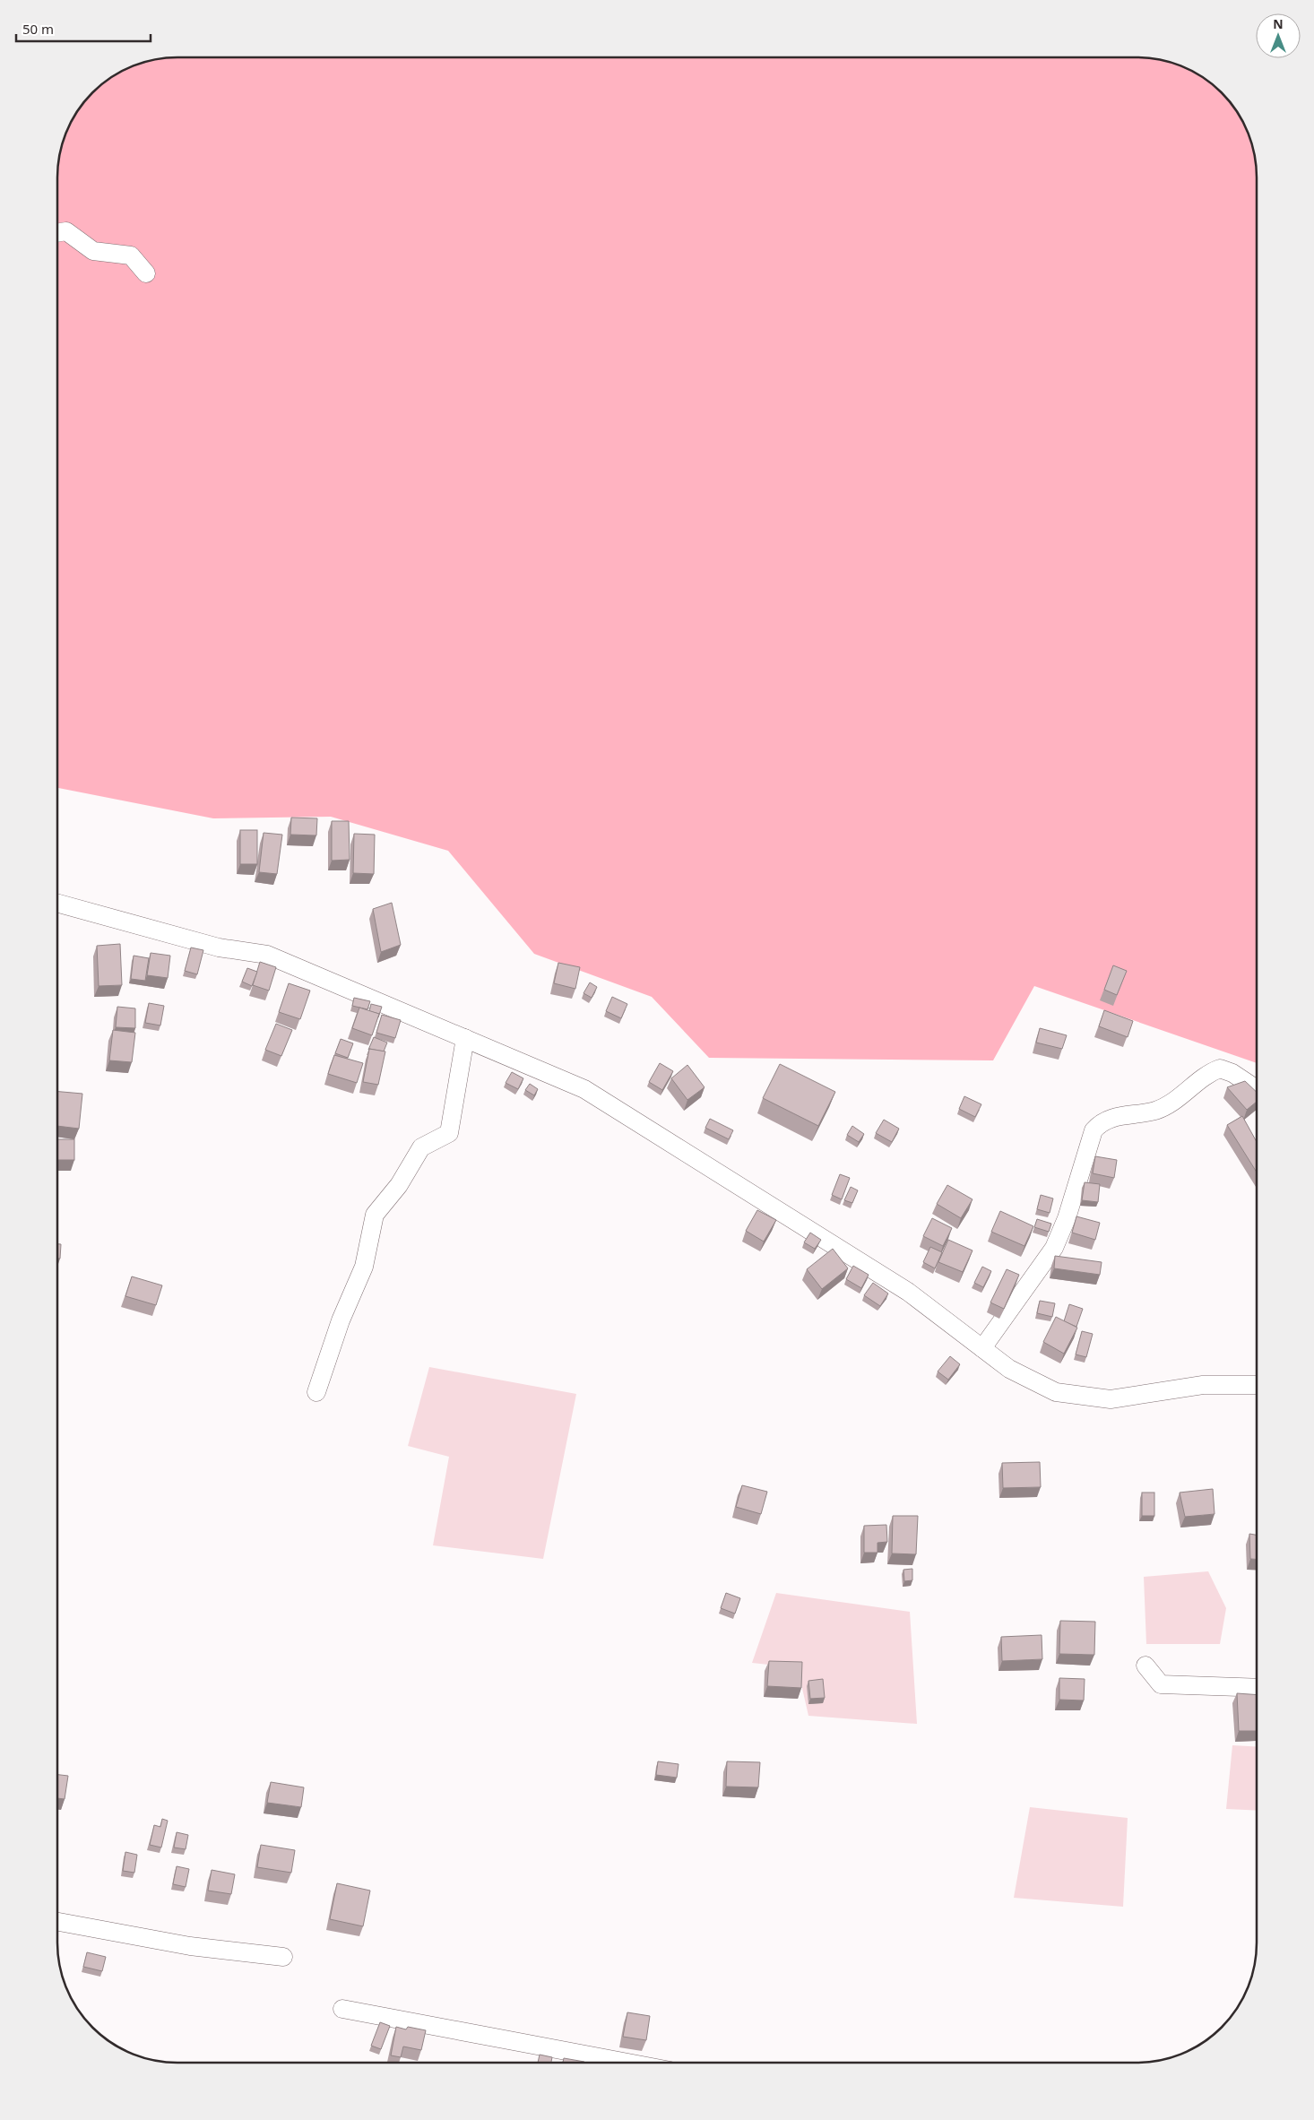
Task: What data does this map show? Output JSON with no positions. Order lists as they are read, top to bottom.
{
  "scale_bar": "50 m",
  "north": "top"
}
